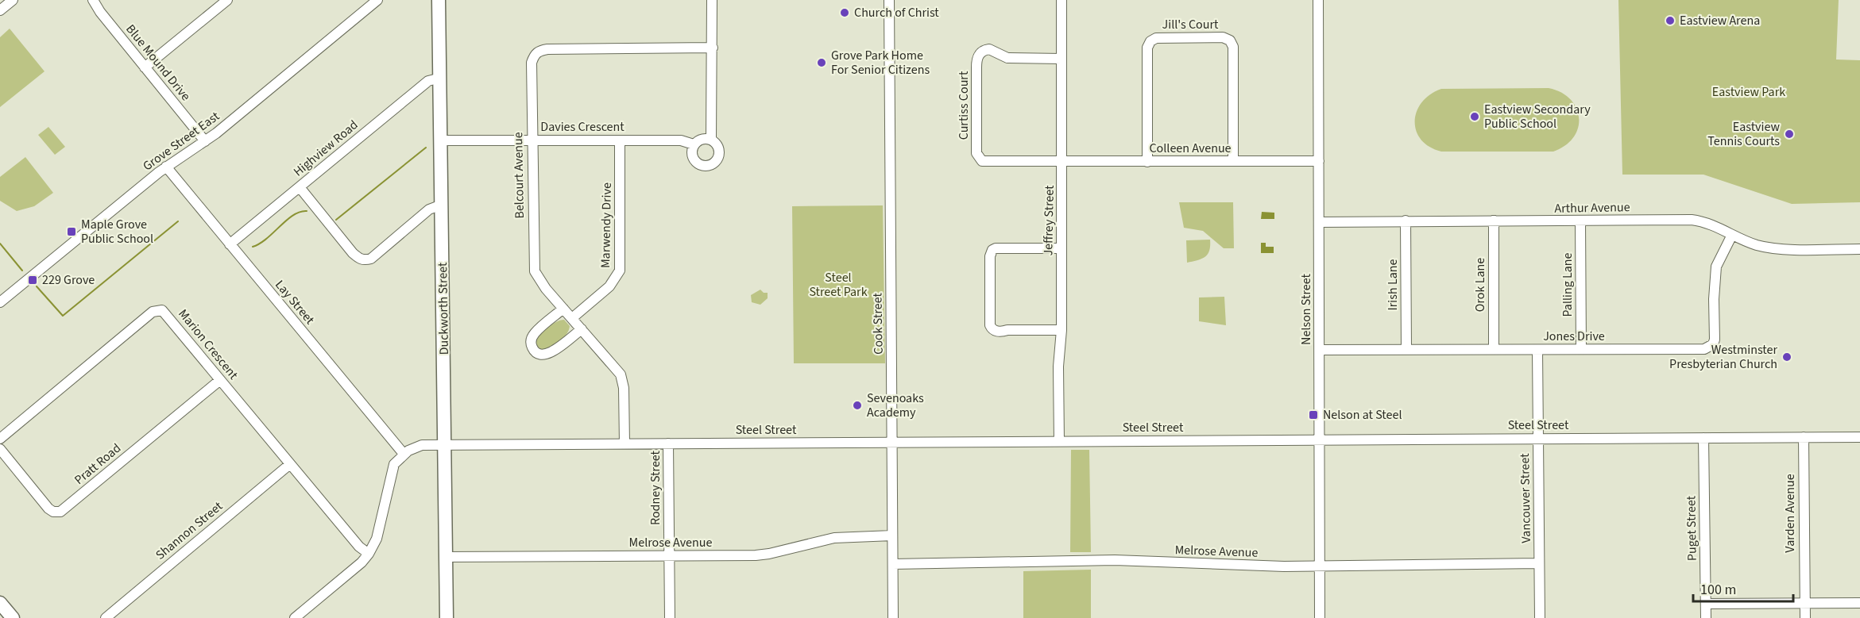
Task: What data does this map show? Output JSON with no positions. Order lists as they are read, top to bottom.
{
  "streets": {
    "main road": ["Duckworth Street"],
    "street": [
      "Jill's Court",
      "Blue Mound Drive",
      "Curtiss Court",
      "Davies Crescent",
      "Grove Street East",
      "Highview Road",
      "Colleen Avenue",
      "Belcourt Avenue",
      "Arthur Avenue",
      "Jeffrey Street",
      "Marwendy Drive",
      "Irish Lane",
      "Orok Lane",
      "Palling Lane",
      "Lay Street",
      "Nelson Street",
      "Cook Street",
      "Jones Drive",
      "Marion Crescent",
      "Steel Street",
      "Pratt Road",
      "Rodney Street",
      "Vancouver Street",
      "Varden Avenue",
      "Puget Street",
      "Shannon Street",
      "Melrose Avenue"
    ]
  },
  "crossings": [
    ["Jill's Court", "Colleen Avenue"],
    ["Blue Mound Drive", "Grove Street East"],
    ["Curtiss Court", "Colleen Avenue"],
    ["Curtiss Court", "Jeffrey Street"],
    ["Davies Crescent", "Belcourt Avenue"],
    ["Davies Crescent", "Marwendy Drive"],
    ["Davies Crescent", "Duckworth Street"],
    ["Grove Street East", "Lay Street"],
    ["Highview Road", "Lay Street"],
    ["Highview Road", "Duckworth Street"],
    ["Colleen Avenue", "Jeffrey Street"],
    ["Colleen Avenue", "Nelson Street"],
    ["Belcourt Avenue", "Marwendy Drive"],
    ["Belcourt Avenue", "Steel Street"],
    ["Arthur Avenue", "Irish Lane"],
    ["Arthur Avenue", "Orok Lane"],
    ["Arthur Avenue", "Palling Lane"],
    ["Arthur Avenue", "Nelson Street"],
    ["Arthur Avenue", "Jones Drive"],
    ["Jeffrey Street", "Steel Street"],
    ["Irish Lane", "Jones Drive"],
    ["Orok Lane", "Jones Drive"],
    ["Palling Lane", "Jones Drive"],
    ["Lay Street", "Steel Street"],
    ["Duckworth Street", "Steel Street"],
    ["Duckworth Street", "Melrose Avenue"],
    ["Nelson Street", "Jones Drive"],
    ["Nelson Street", "Steel Street"],
    ["Nelson Street", "Melrose Avenue"],
    ["Cook Street", "Steel Street"],
    ["Cook Street", "Melrose Avenue"],
    ["Jones Drive", "Vancouver Street"],
    ["Marion Crescent", "Pratt Road"],
    ["Marion Crescent", "Shannon Street"],
    ["Steel Street", "Rodney Street"],
    ["Steel Street", "Vancouver Street"],
    ["Steel Street", "Varden Avenue"],
    ["Steel Street", "Puget Street"],
    ["Rodney Street", "Melrose Avenue"],
    ["Vancouver Street", "Melrose Avenue"]
  ],
  "parks": ["Eastview Park", "Steel Street Park"],
  "places": {
    "other": [
      "Church of Christ",
      "Eastview Arena",
      "Grove Park Home For Senior Citizens",
      "Eastview Secondary Public School",
      "Eastview Tennis Courts",
      "Westminster Presbyterian Church",
      "Sevenoaks Academy"
    ],
    "transit": ["Maple Grove Public School", "229 Grove", "Nelson at Steel"]
  },
  "scale_bar": "100 m"
}
